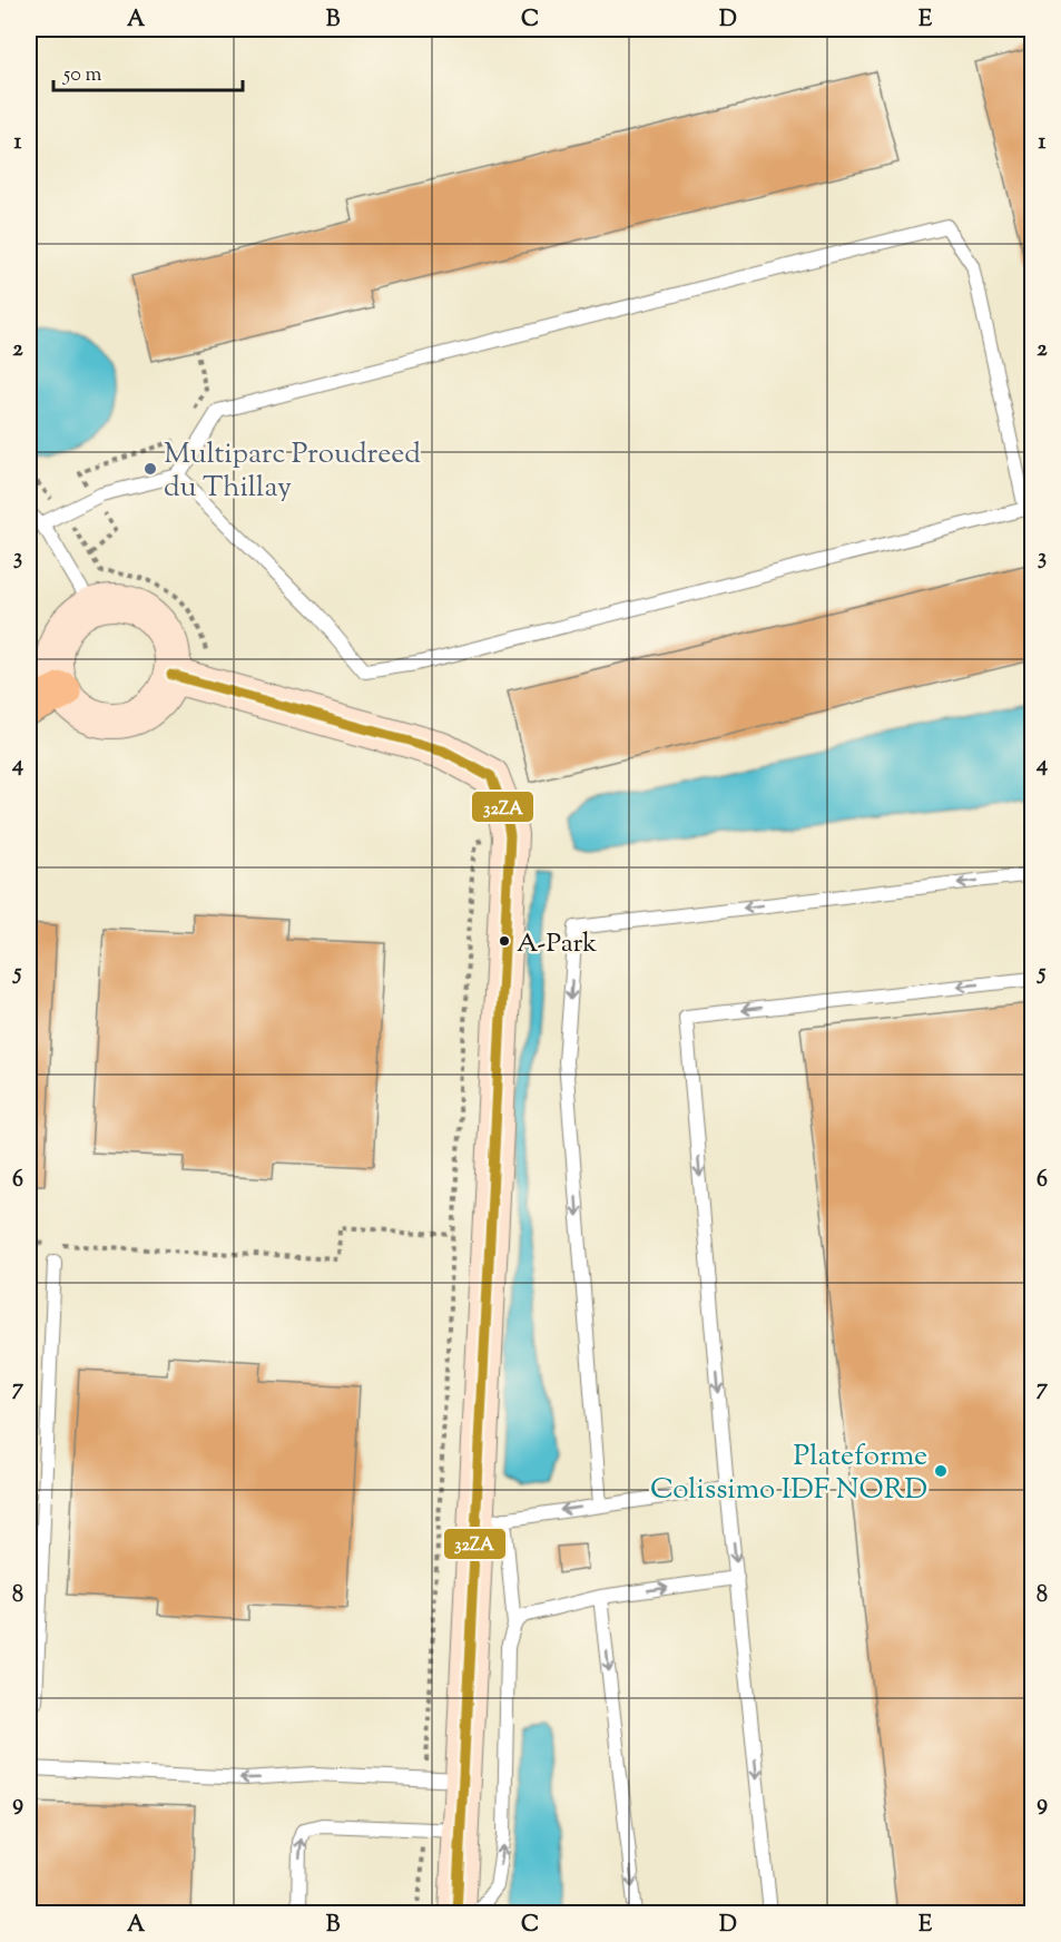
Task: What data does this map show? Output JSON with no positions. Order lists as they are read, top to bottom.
{
  "places": ["Multiparc Proudreed du Thillay", "A-Park", "Plateforme Colissimo IDF NORD"],
  "lines": ["transit line 32ZA"],
  "scale_bar": "50 m",
  "grid": {
    "columns": [
      "A",
      "B",
      "C",
      "D",
      "E"
    ],
    "rows": [
      "1",
      "2",
      "3",
      "4",
      "5",
      "6",
      "7",
      "8",
      "9"
    ]
  }
}
